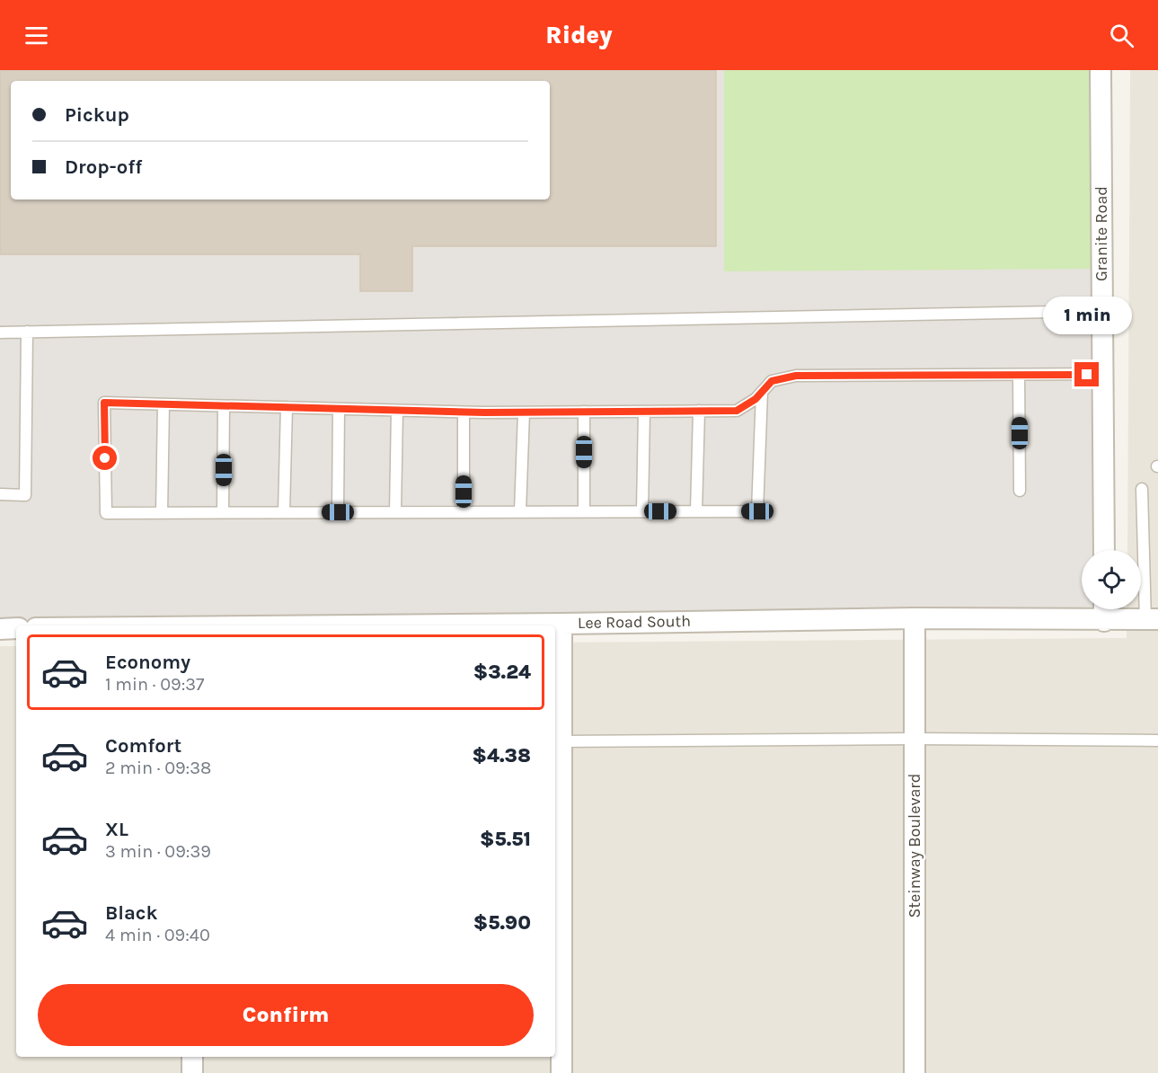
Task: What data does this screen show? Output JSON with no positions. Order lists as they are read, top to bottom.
{
  "streets": {
    "street": ["Granite Road", "Lee Road South", "Steinway Boulevard"]
  },
  "crossings": [
    ["Lee Road South", "Steinway Boulevard"]
  ],
  "page": {
    "header": "Ridey",
    "banner": ["Pickup", "Drop-off"],
    "bubble": "1 min",
    "list": [
      {
        "name": "Economy",
        "note": "1 min · 09:37",
        "value": "$3.24"
      },
      {
        "name": "Comfort",
        "note": "2 min · 09:38",
        "value": "$4.38"
      },
      {
        "name": "XL",
        "note": "3 min · 09:39",
        "value": "$5.51"
      },
      {
        "name": "Black",
        "note": "4 min · 09:40",
        "value": "$5.90"
      }
    ],
    "buttons": "Confirm"
  }
}
